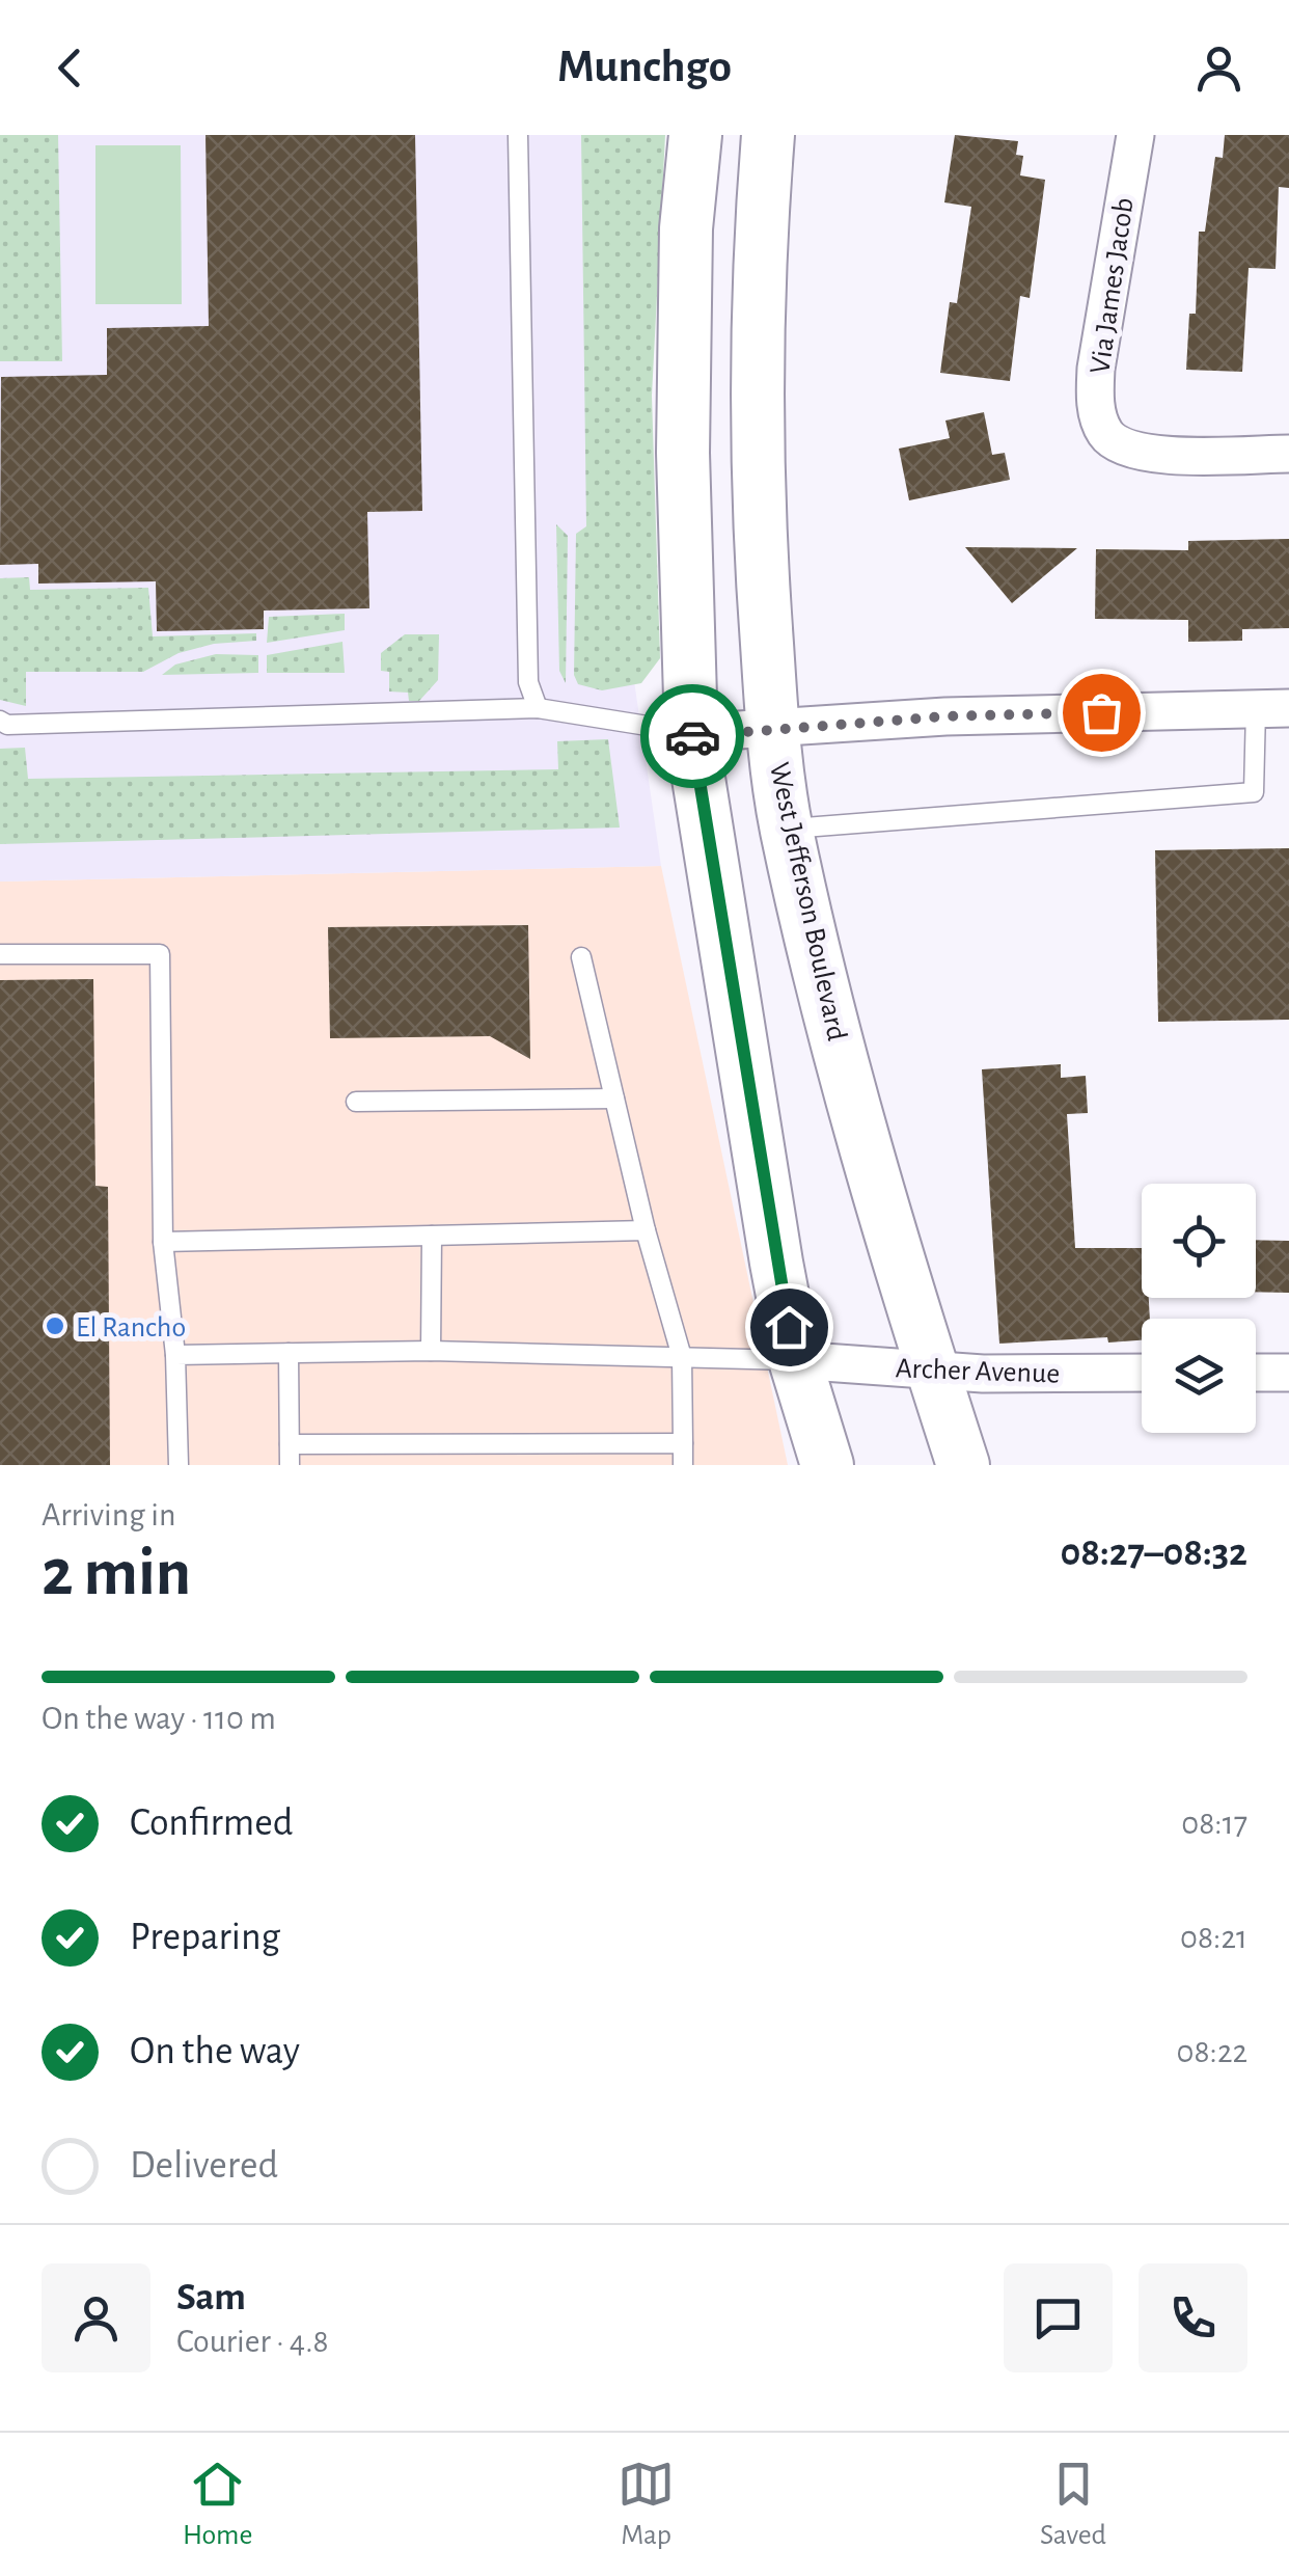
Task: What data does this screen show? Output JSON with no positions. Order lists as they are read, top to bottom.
{
  "streets": {
    "main road": ["West Jefferson Boulevard"],
    "street": ["Via James Jacob", "Archer Avenue"]
  },
  "crossings": [
    ["West Jefferson Boulevard", "Archer Avenue"]
  ],
  "places": ["El Rancho"],
  "page": {
    "header": "Munchgo",
    "heading": ["2 min", "Arriving in", "08:27–08:32"],
    "panel": ["Sam", "Courier · 4.8"],
    "bar": "On the way · 110 m",
    "list": [
      ["Confirmed", "08:17"],
      ["Preparing", "08:21"],
      ["On the way", "08:22"],
      "Delivered"
    ],
    "tabs": ["Home", "Map", "Saved"]
  }
}
